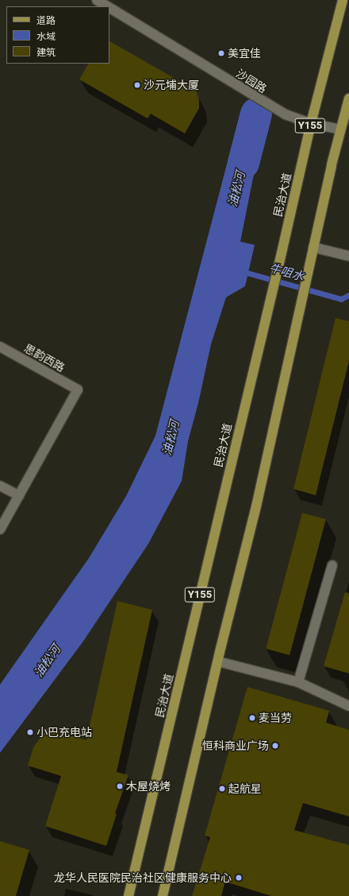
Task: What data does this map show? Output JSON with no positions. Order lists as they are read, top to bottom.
{
  "streets": {
    "main road": ["Y155", "民治大道"],
    "street": ["沙园路", "思韵西路"]
  },
  "crossings": [
    ["沙园路", "Y155"],
    ["沙园路", "民治大道"]
  ],
  "water": ["油松河", "牛咀水"],
  "places": [
    "美宜佳",
    "沙元埔大厦",
    "麦当劳",
    "小巴充电站",
    "恒科商业广场",
    "木屋烧烤",
    "起航星",
    "龙华人民医院民治社区健康服务中心"
  ],
  "legend": ["道路", "水域", "建筑"]
}
